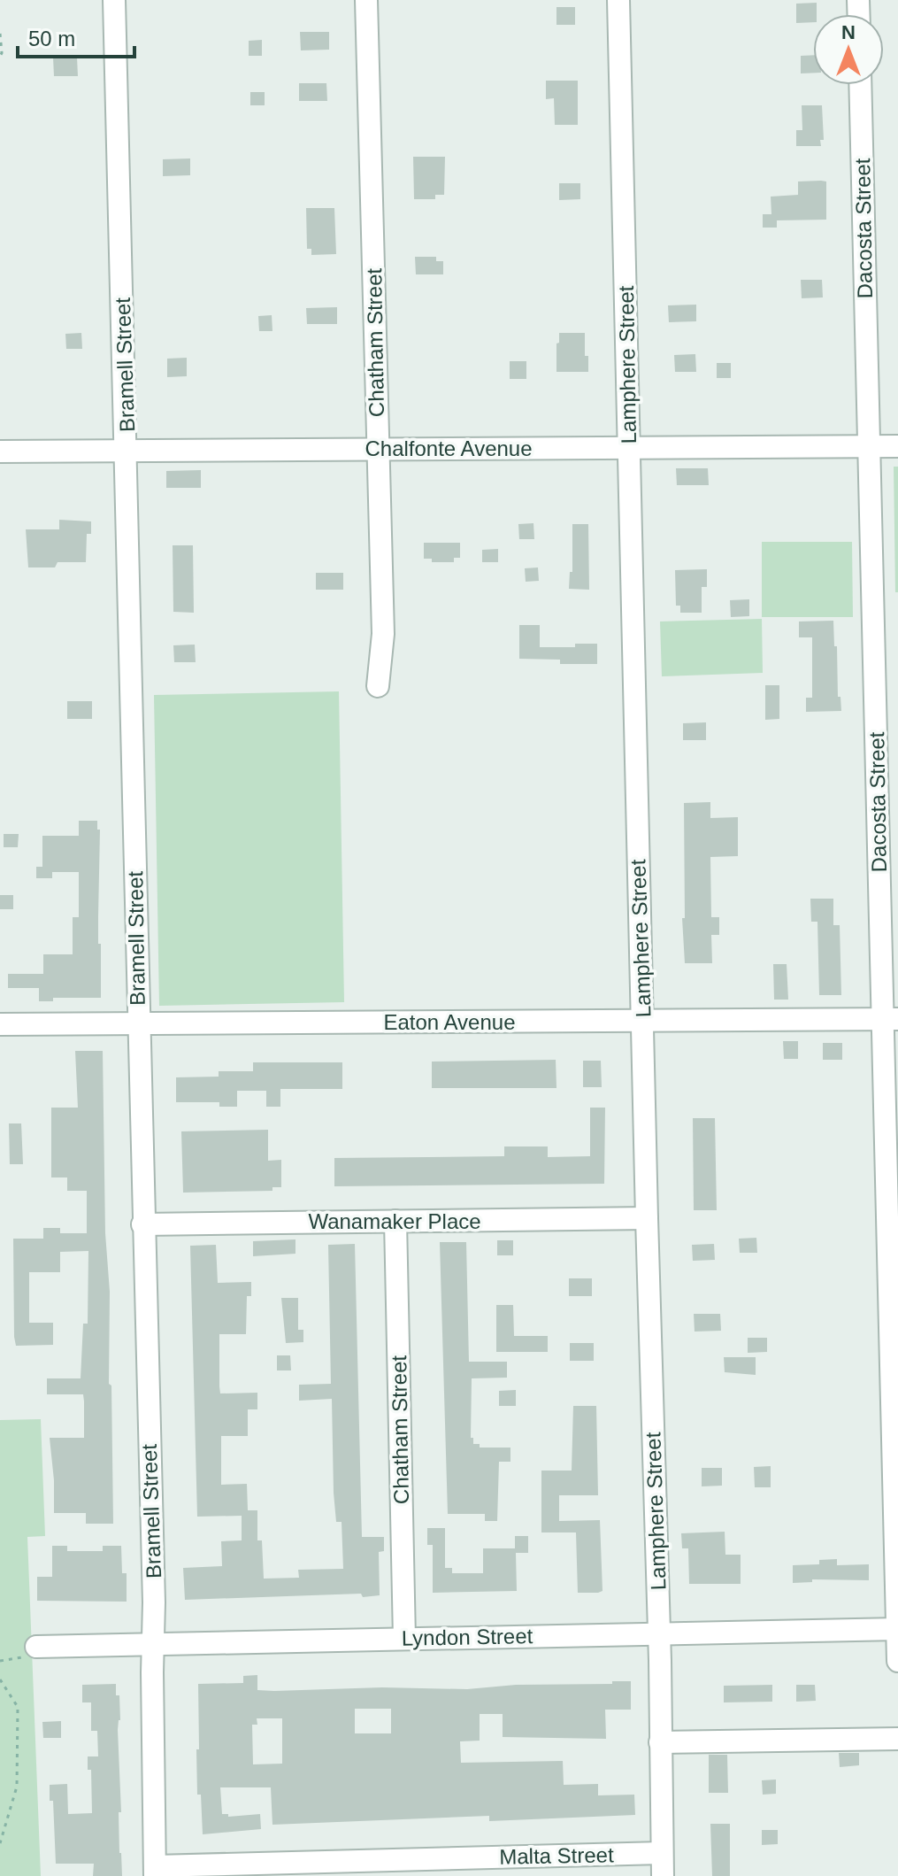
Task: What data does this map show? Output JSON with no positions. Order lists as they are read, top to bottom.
{
  "streets": {
    "street": [
      "Dacosta Street",
      "Chatham Street",
      "Bramell Street",
      "Lamphere Street",
      "Chalfonte Avenue",
      "Eaton Avenue",
      "Wanamaker Place",
      "Lyndon Street",
      "Malta Street"
    ]
  },
  "crossings": [
    ["Dacosta Street", "Chalfonte Avenue"],
    ["Dacosta Street", "Eaton Avenue"],
    ["Dacosta Street", "Lyndon Street"],
    ["Chatham Street", "Chalfonte Avenue"],
    ["Chatham Street", "Wanamaker Place"],
    ["Chatham Street", "Lyndon Street"],
    ["Bramell Street", "Chalfonte Avenue"],
    ["Bramell Street", "Eaton Avenue"],
    ["Bramell Street", "Wanamaker Place"],
    ["Bramell Street", "Lyndon Street"],
    ["Bramell Street", "Malta Street"],
    ["Lamphere Street", "Chalfonte Avenue"],
    ["Lamphere Street", "Eaton Avenue"],
    ["Lamphere Street", "Wanamaker Place"],
    ["Lamphere Street", "Lyndon Street"],
    ["Lamphere Street", "Malta Street"]
  ],
  "scale_bar": "50 m",
  "north": "top"
}
